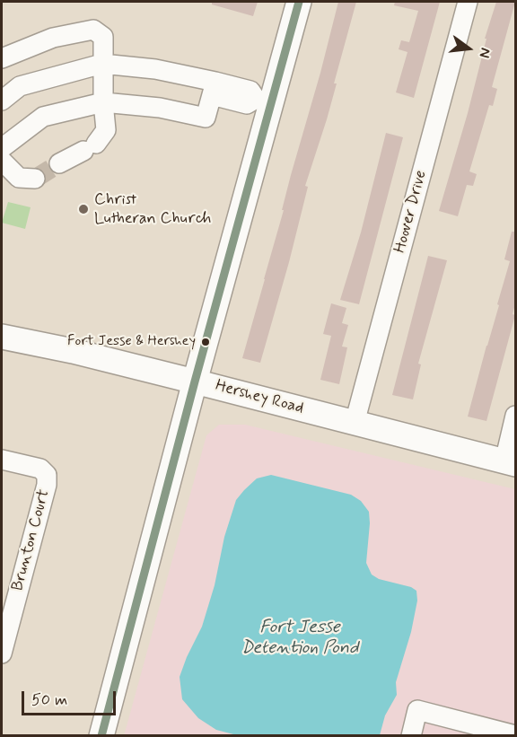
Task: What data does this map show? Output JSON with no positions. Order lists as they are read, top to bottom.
{
  "streets": {
    "main road": ["Hershey Road"],
    "street": ["Hoover Drive", "Brunton Court"]
  },
  "crossings": [
    ["Hoover Drive", "Hershey Road"]
  ],
  "water": ["Fort Jesse Detention Pond"],
  "places": ["Christ Lutheran Church", "Fort Jesse & Hershey"],
  "scale_bar": "50 m",
  "north": "right"
}
